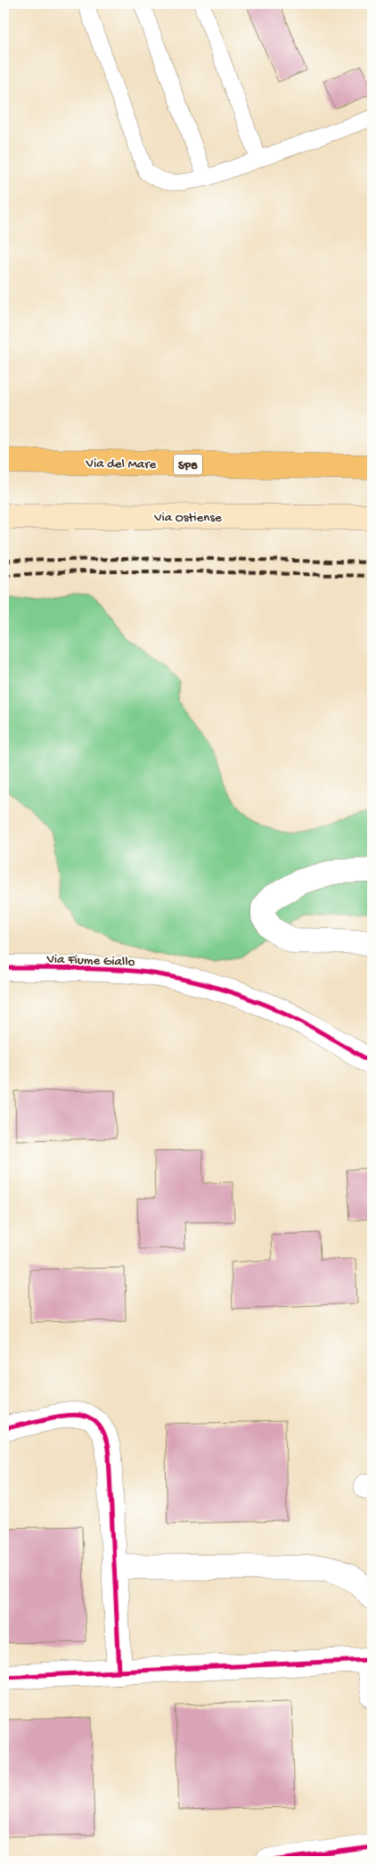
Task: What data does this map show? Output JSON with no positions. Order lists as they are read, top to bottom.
{
  "streets": {
    "main road": ["Via del Mare", "SP8", "Via Ostiense"],
    "street": ["Via Fiume Giallo"]
  }
}
